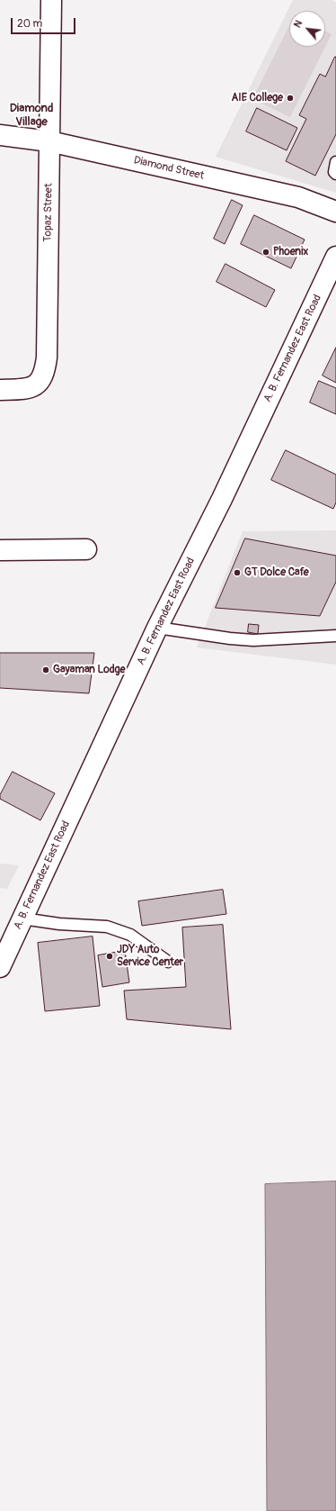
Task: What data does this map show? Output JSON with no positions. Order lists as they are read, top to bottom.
{
  "streets": {
    "main road": ["Diamond Street", "Topaz Street", "A. B. Fernandez East Road"]
  },
  "crossings": [
    ["Diamond Street", "Topaz Street"]
  ],
  "districts": ["Diamond Village"],
  "places": [
    "AIE College",
    "Phoenix",
    "GT Dolce Cafe",
    "Gayaman Lodge",
    "JDY Auto Service Center"
  ],
  "scale_bar": "20 m",
  "north": "top left"
}
